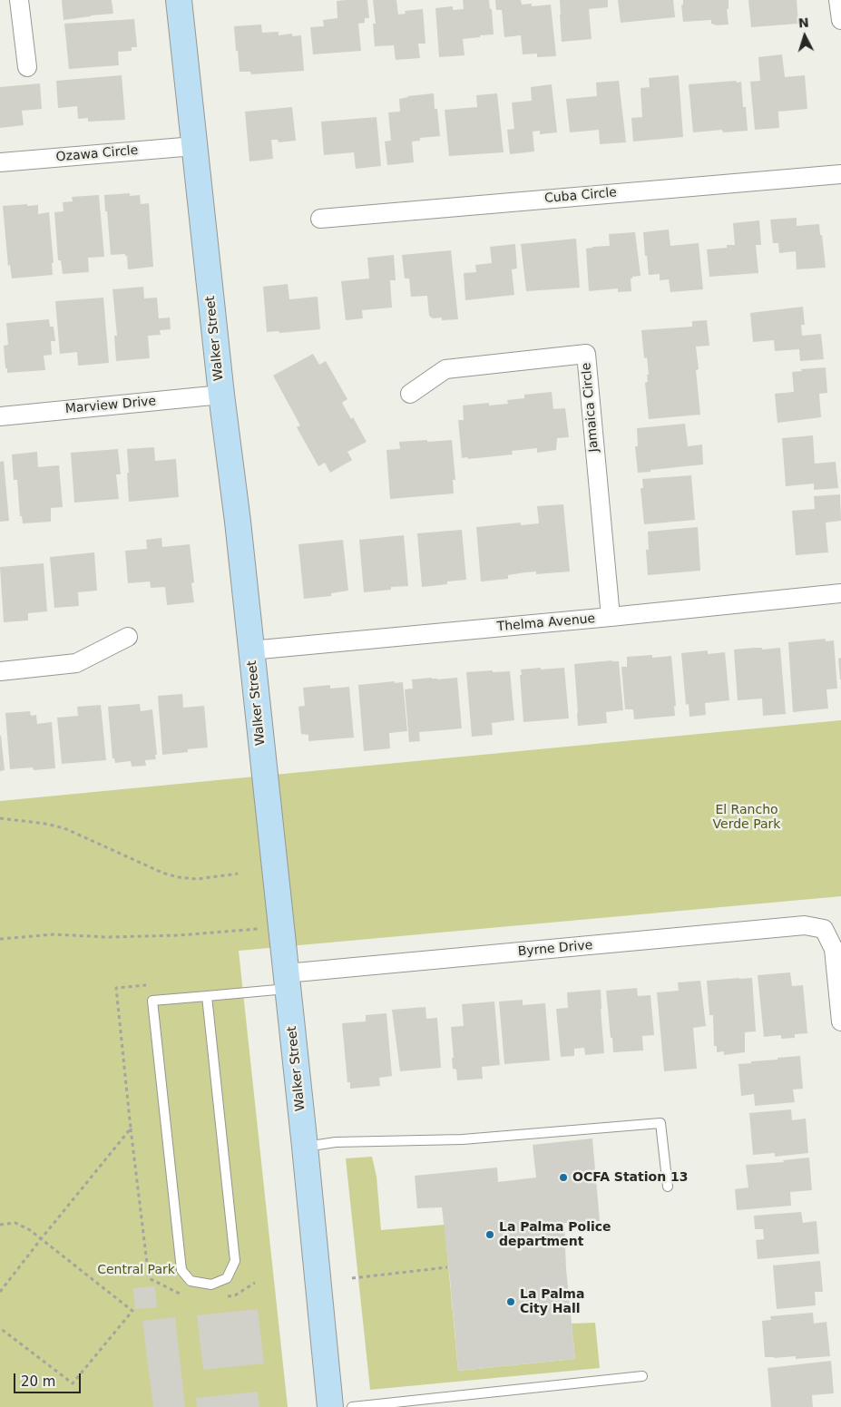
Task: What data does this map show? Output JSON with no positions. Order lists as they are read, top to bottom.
{
  "streets": {
    "main road": ["Walker Street"],
    "street": [
      "Ozawa Circle",
      "Cuba Circle",
      "Marview Drive",
      "Jamaica Circle",
      "Thelma Avenue",
      "Byrne Drive"
    ]
  },
  "crossings": [
    ["Ozawa Circle", "Walker Street"],
    ["Walker Street", "Marview Drive"],
    ["Walker Street", "Thelma Avenue"],
    ["Walker Street", "Byrne Drive"],
    ["Jamaica Circle", "Thelma Avenue"]
  ],
  "parks": ["El Rancho Verde Park", "Central Park"],
  "places": ["OCFA Station 13", "La Palma Police department", "La Palma City Hall"],
  "scale_bar": "20 m",
  "north": "top"
}
